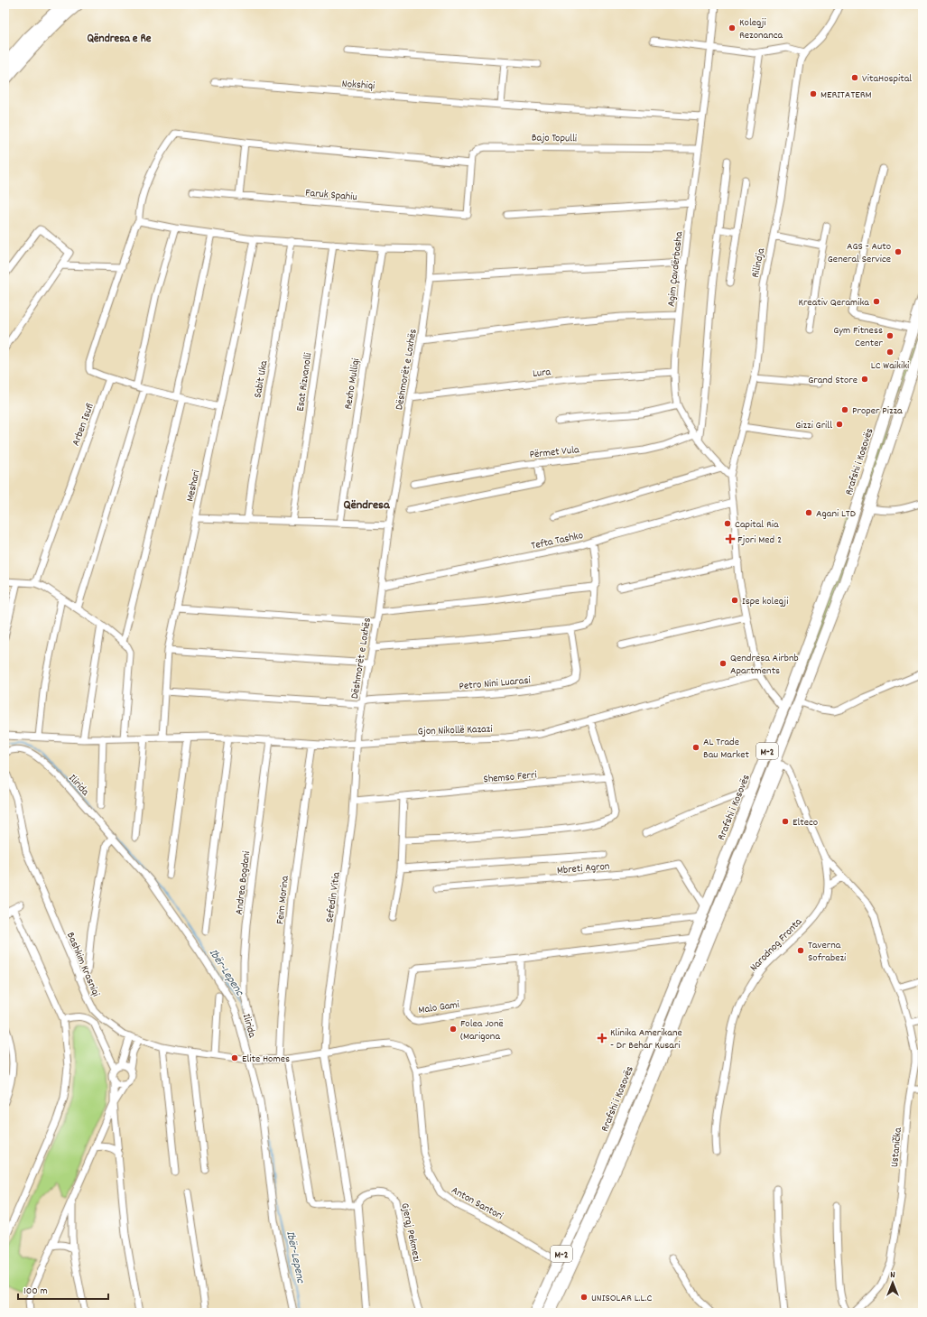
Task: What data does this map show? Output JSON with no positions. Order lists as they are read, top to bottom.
{
  "streets": {
    "highway": ["Rrafshi i Kosovës", "M-2"],
    "street": [
      "Nokshiqi",
      "Bajo Topulli",
      "Faruk Spahiu",
      "Rilindja",
      "Agim Çavdërbasha",
      "Dëshmorët e Loxhës",
      "Lura",
      "Sabit Uka",
      "Esat Rizvanolli",
      "Rexho Mulliqi",
      "Arben Isufi",
      "Përmet Vula",
      "Meshari",
      "Tefta Tashko",
      "Petro Nini Luarasi",
      "Gjon Nikollë Kazazi",
      "Shemso Ferri",
      "Ilirida",
      "Mbreti Agron",
      "Andrea Bogdani",
      "Sefedin Vitia",
      "Feim Morina",
      "Narodnog Fronta",
      "Bashkim Krasniqi",
      "Malo Gami",
      "Ustanička",
      "Anton Santori",
      "Gjergj Pekmezi"
    ]
  },
  "crossings": [
    ["Nokshiqi", "Agim Çavdërbasha"],
    ["Bajo Topulli", "Faruk Spahiu"],
    ["Bajo Topulli", "Agim Çavdërbasha"],
    ["Rilindja", "Agim Çavdërbasha"],
    ["Agim Çavdërbasha", "Lura"],
    ["Agim Çavdërbasha", "Përmet Vula"],
    ["Dëshmorët e Loxhës", "Lura"],
    ["Dëshmorët e Loxhës", "Sabit Uka"],
    ["Dëshmorët e Loxhës", "Esat Rizvanolli"],
    ["Dëshmorët e Loxhës", "Rexho Mulliqi"],
    ["Dëshmorët e Loxhës", "Meshari"],
    ["Dëshmorët e Loxhës", "Tefta Tashko"],
    ["Dëshmorët e Loxhës", "Petro Nini Luarasi"],
    ["Dëshmorët e Loxhës", "Gjon Nikollë Kazazi"],
    ["Dëshmorët e Loxhës", "Sefedin Vitia"],
    ["Rrafshi i Kosovës", "Mbreti Agron"],
    ["Rrafshi i Kosovës", "Malo Gami"],
    ["Rrafshi i Kosovës", "Anton Santori"],
    ["Meshari", "Petro Nini Luarasi"],
    ["Meshari", "Gjon Nikollë Kazazi"],
    ["Gjon Nikollë Kazazi", "Andrea Bogdani"],
    ["Gjon Nikollë Kazazi", "Sefedin Vitia"],
    ["Gjon Nikollë Kazazi", "Feim Morina"],
    ["Shemso Ferri", "Sefedin Vitia"],
    ["Ilirida", "Bashkim Krasniqi"],
    ["Ilirida", "Anton Santori"],
    ["Sefedin Vitia", "Anton Santori"],
    ["Feim Morina", "Anton Santori"],
    ["Narodnog Fronta", "Ustanička"],
    ["Bashkim Krasniqi", "Anton Santori"]
  ],
  "districts": ["Qëndresa e Re", "Qëndresa"],
  "water": ["Ibër-Lepenc"],
  "places": {
    "other": [
      "Kolegji Rezonanca",
      "VitaHospital",
      "MERITATERM",
      "AGS - Auto General Service",
      "Kreativ Qeramika",
      "Gym Fitness Center",
      "LC Waikiki",
      "Grand Store",
      "Proper Pizza",
      "Gizzi Grill",
      "Agani LTD",
      "Capital Ria",
      "Ispe kolegji",
      "Qendresa Airbnb Apartments",
      "AL Trade Bau Market",
      "Elteco",
      "Taverna Sofrabezi",
      "Folea Jonë (Marigona",
      "Elite Homes",
      "UNISOLAR L.L.C"
    ],
    "health": ["Fjori Med 2", "Klinika Amerikane - Dr Behar Kusari"]
  },
  "scale_bar": "100 m",
  "north": "top"
}
